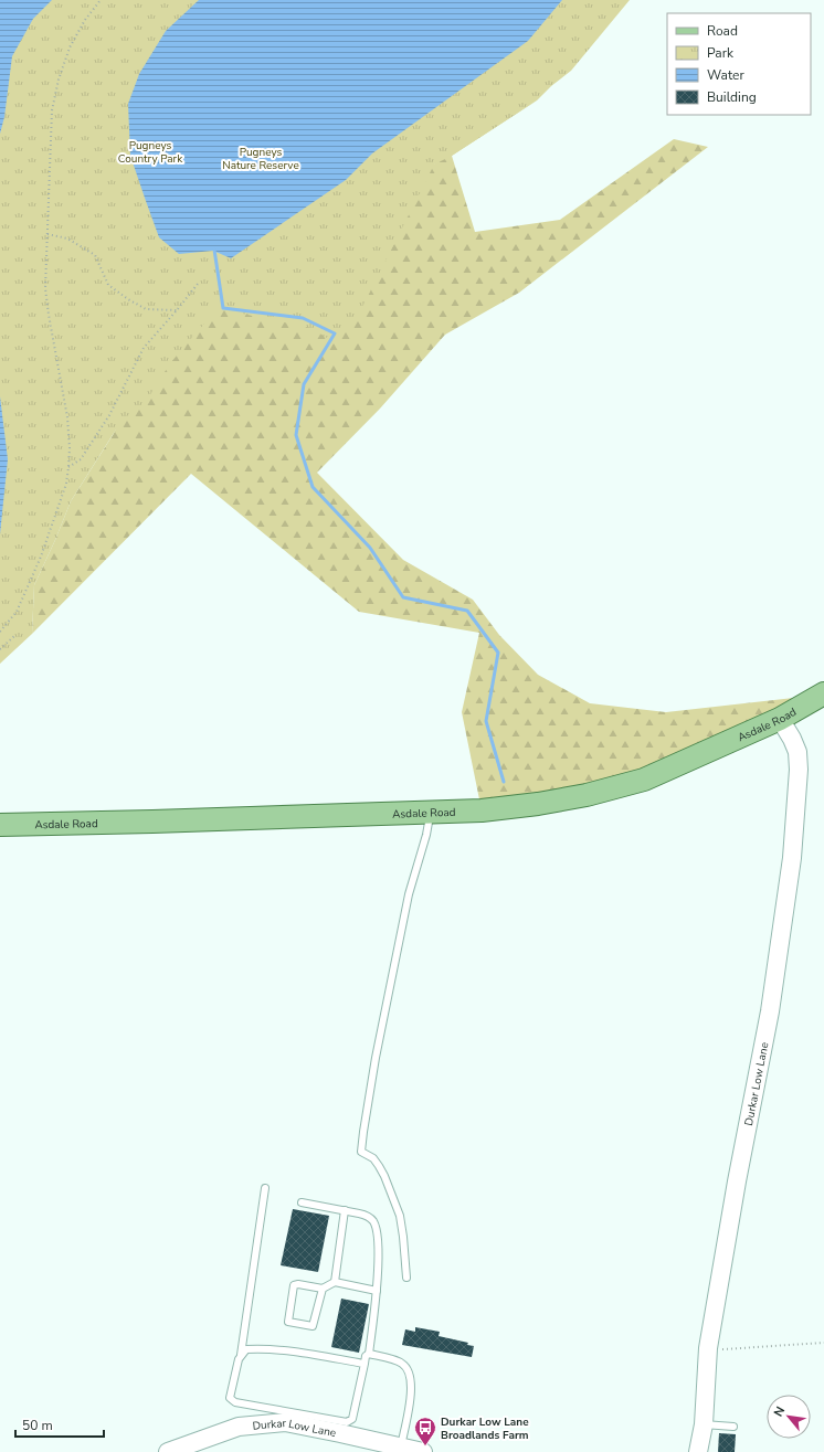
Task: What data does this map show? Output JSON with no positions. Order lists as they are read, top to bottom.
{
  "streets": {
    "main road": ["Asdale Road"],
    "street": ["Durkar Low Lane"]
  },
  "crossings": [
    ["Asdale Road", "Durkar Low Lane"]
  ],
  "parks": ["Pugneys Country Park", "Pugneys Nature Reserve"],
  "places": {
    "bus stop": ["Durkar Low Lane Broadlands Farm"]
  },
  "legend": [
    "Road",
    "Park",
    "Water",
    "Building"
  ],
  "scale_bar": "50 m",
  "north": "top left"
}
